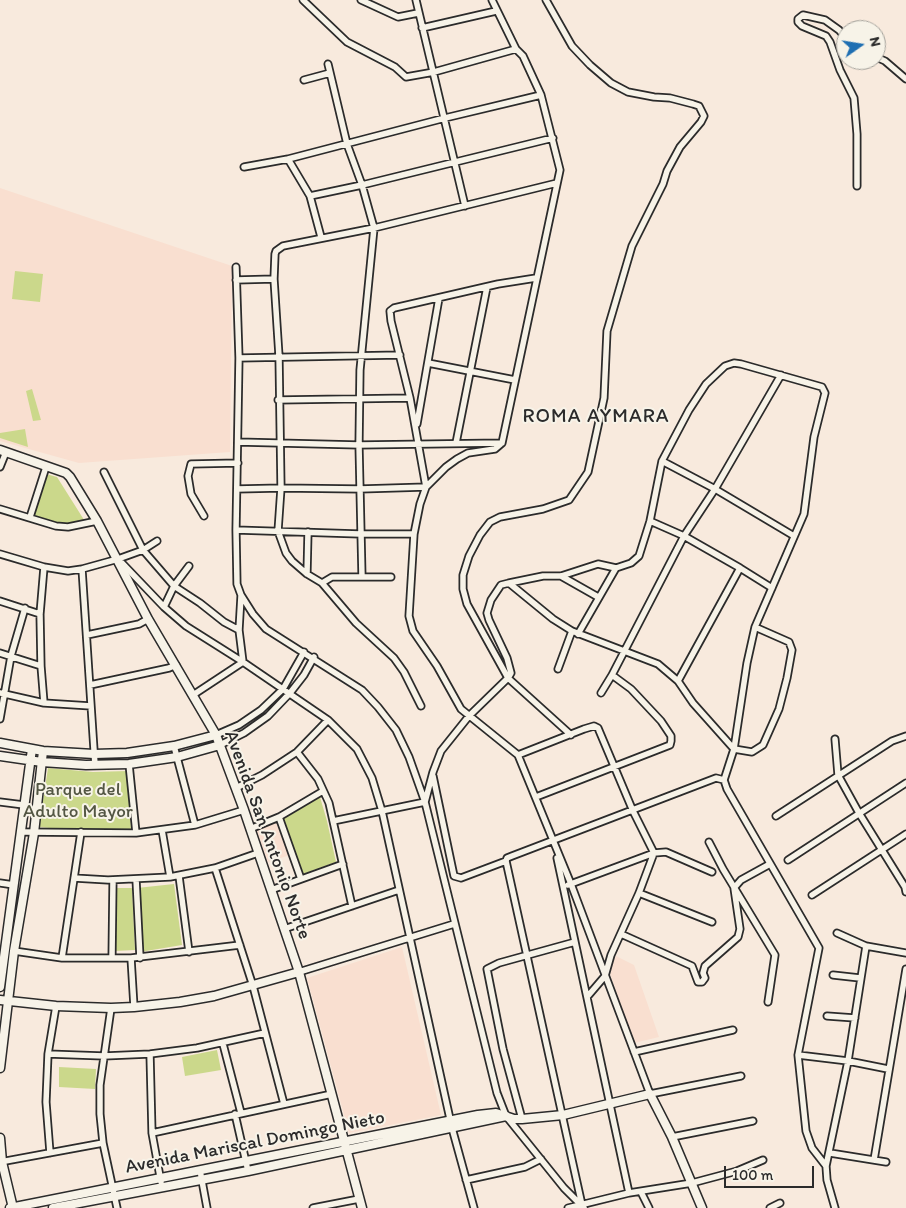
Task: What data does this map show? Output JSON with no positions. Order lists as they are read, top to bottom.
{
  "streets": {
    "street": ["Avenida San Antonio Norte", "Avenida Mariscal Domingo Nieto"]
  },
  "crossings": [
    ["Avenida San Antonio Norte", "Avenida Mariscal Domingo Nieto"]
  ],
  "districts": ["ROMA AYMARA"],
  "parks": ["Parque del Adulto Mayor"],
  "scale_bar": "100 m",
  "north": "right"
}
